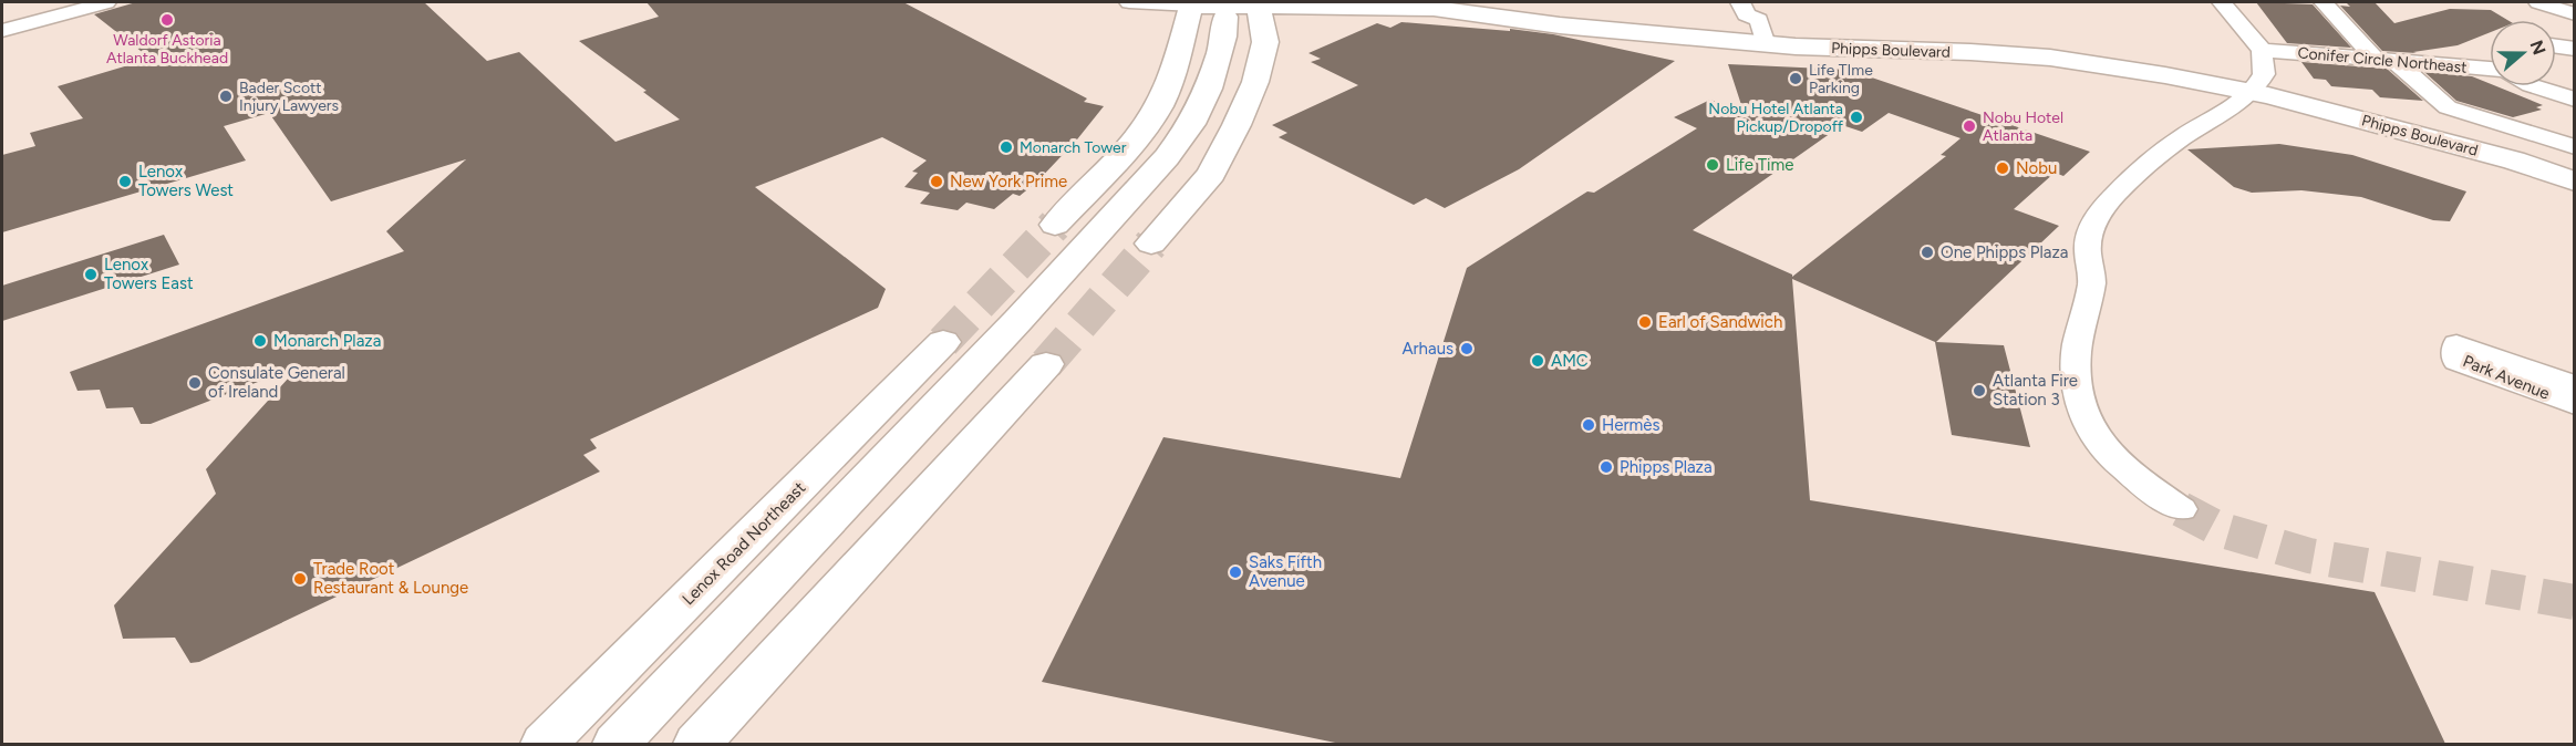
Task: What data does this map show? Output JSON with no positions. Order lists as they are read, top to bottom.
{
  "streets": {
    "main road": ["Phipps Boulevard", "Lenox Road Northeast"],
    "street": ["Conifer Circle Northeast", "Park Avenue"]
  },
  "places": [
    "Waldorf Astoria Atlanta Buckhead",
    "Life TIme Parking",
    "Bader Scott Injury Lawyers",
    "Nobu Hotel Atlanta Pickup/Dropoff",
    "Nobu Hotel Atlanta",
    "Monarch Tower",
    "Life Time",
    "Nobu",
    "Lenox Towers West",
    "New York Prime",
    "One Phipps Plaza",
    "Lenox Towers East",
    "Earl of Sandwich",
    "Monarch Plaza",
    "Arhaus",
    "AMC",
    "Consulate General of Ireland",
    "Atlanta Fire Station 3",
    "Hermès",
    "Phipps Plaza",
    "Saks Fifth Avenue",
    "Trade Root Restaurant & Lounge"
  ],
  "north": "right"
}
